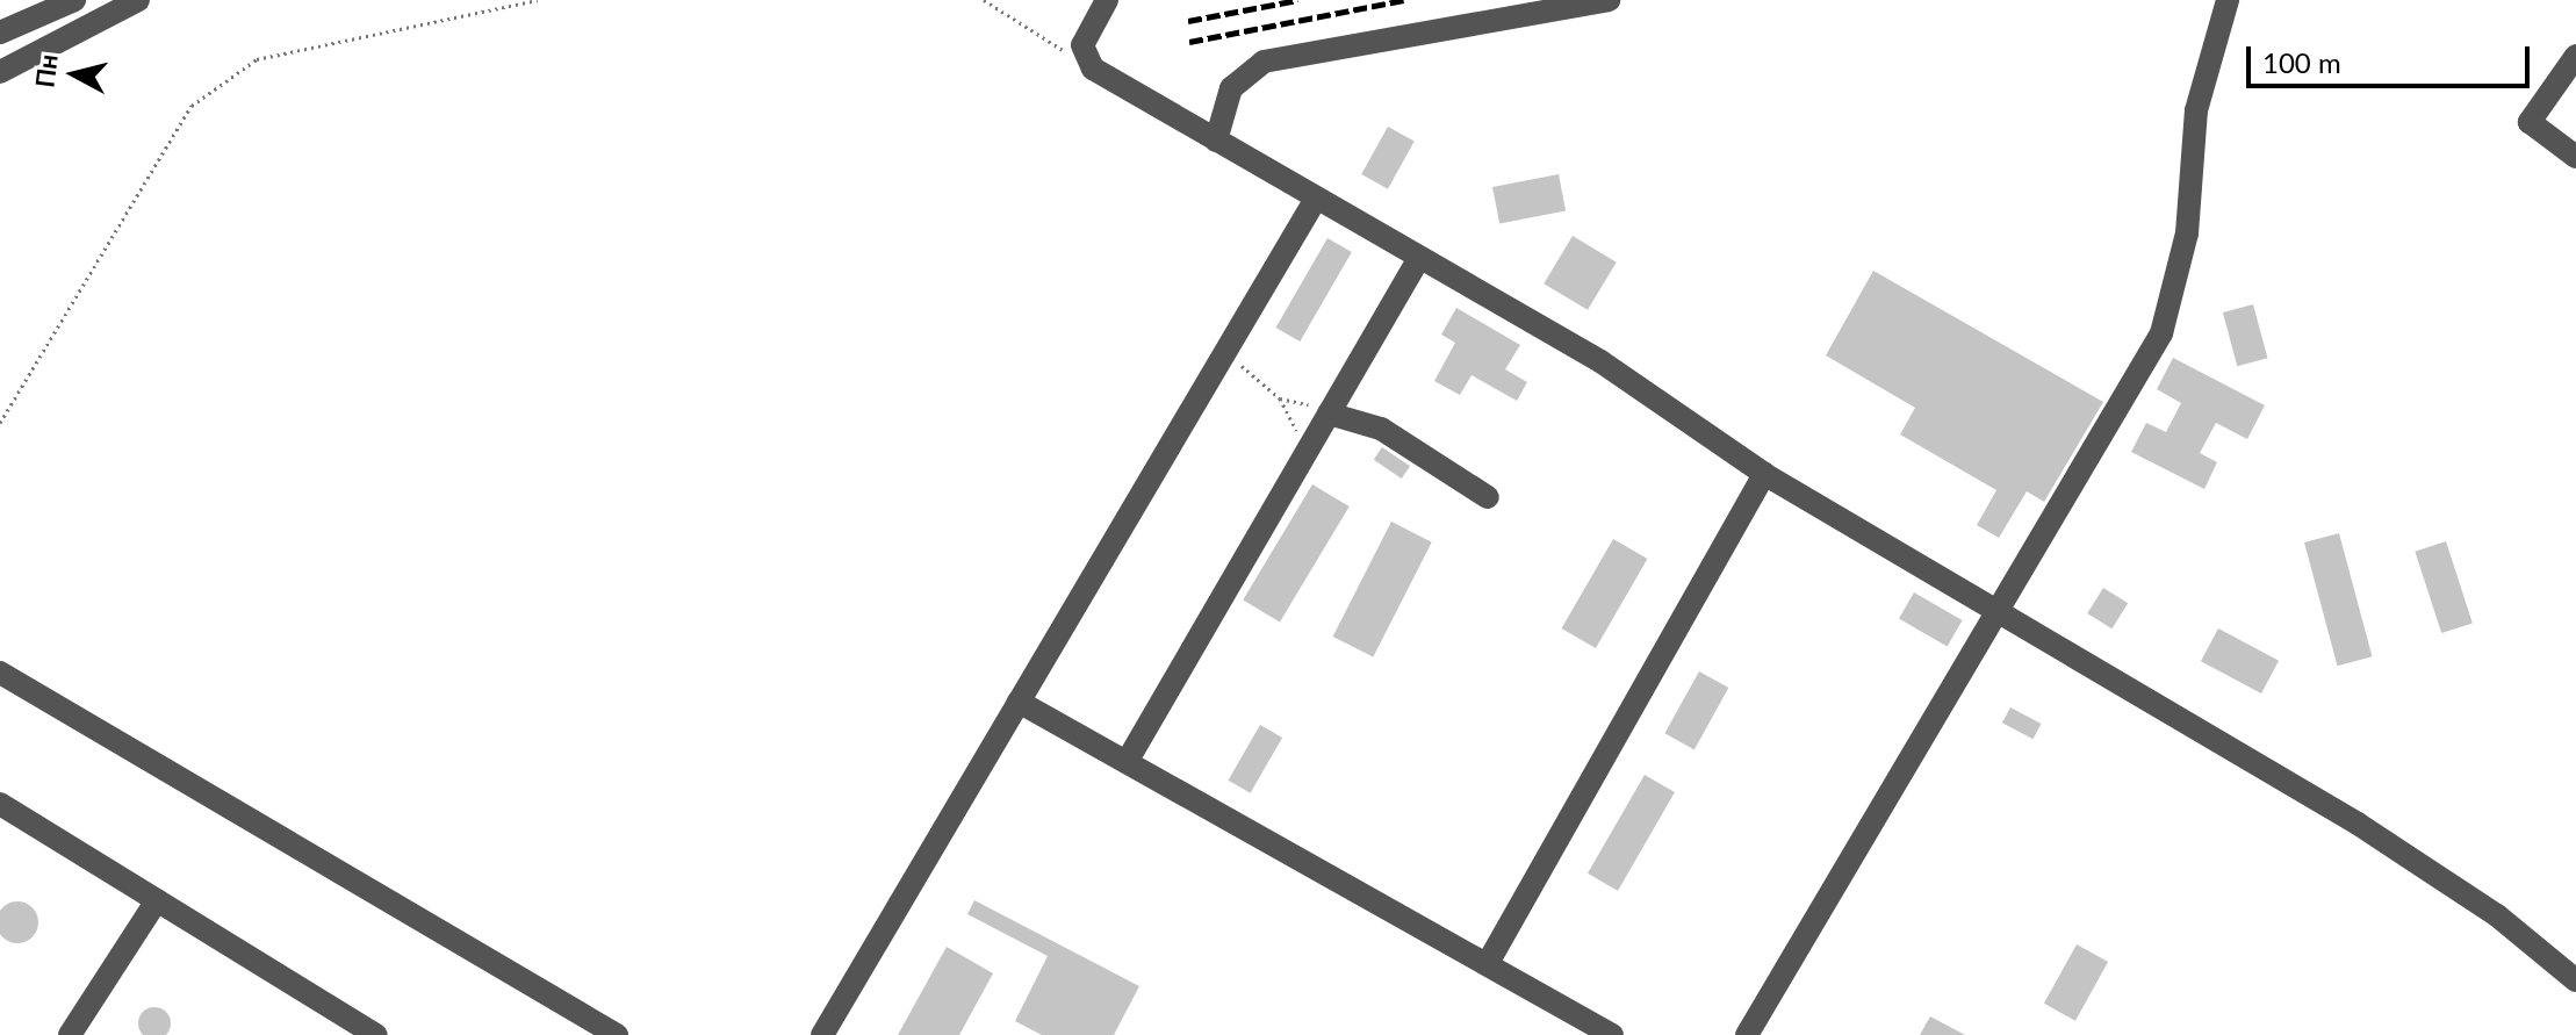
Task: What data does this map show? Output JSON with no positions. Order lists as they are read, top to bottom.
{
  "scale_bar": "100 m",
  "north": "left"
}
